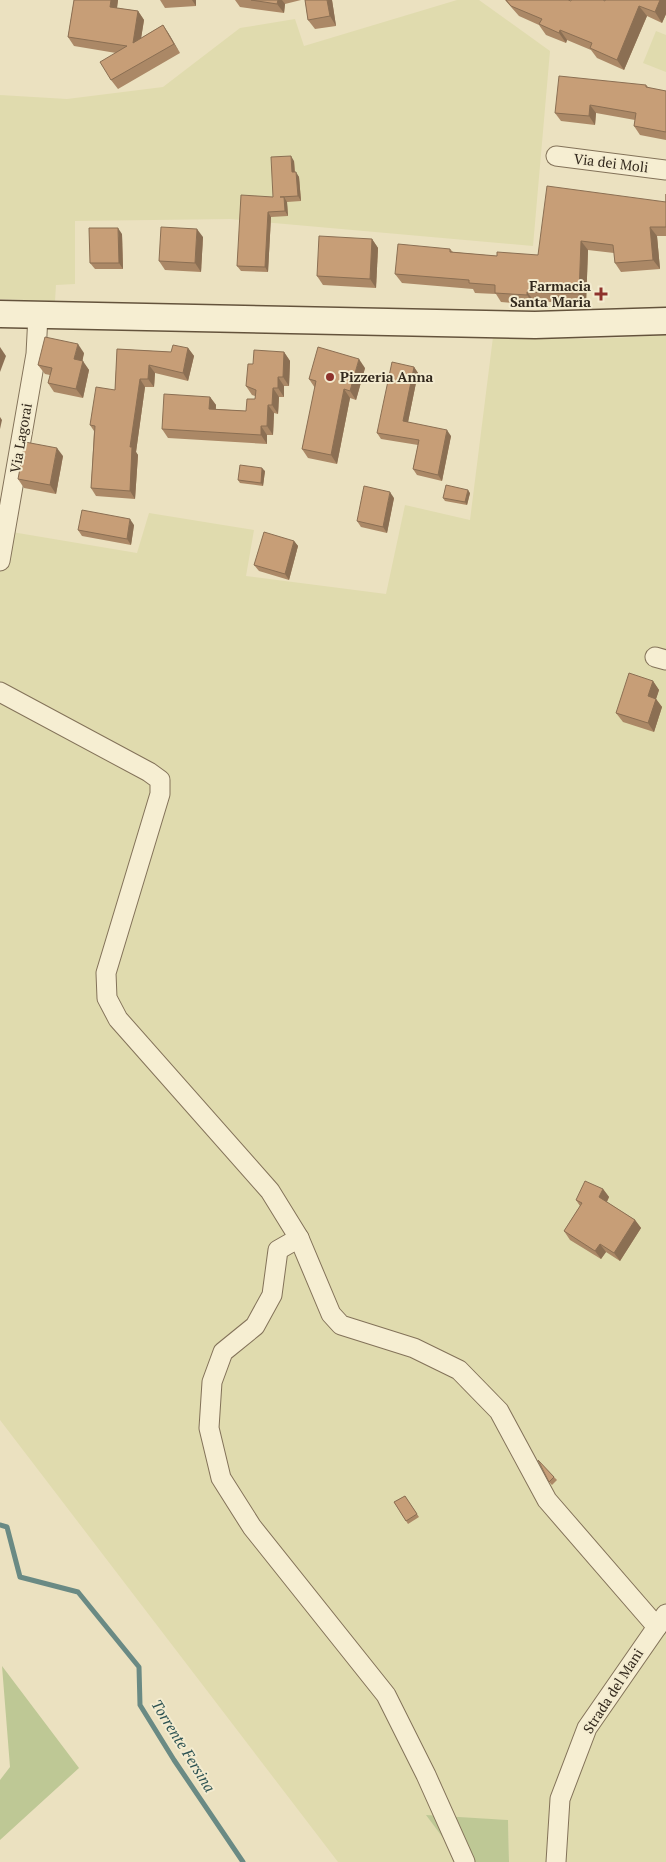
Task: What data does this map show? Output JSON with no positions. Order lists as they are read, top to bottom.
{
  "streets": {
    "street": ["Via dei Moli", "Via Lagorai", "Strada del Mani"]
  },
  "water": ["Torrente Fersina"],
  "places": {
    "health": ["Farmacia Santa Maria"],
    "other": ["Pizzeria Anna"]
  }
}
